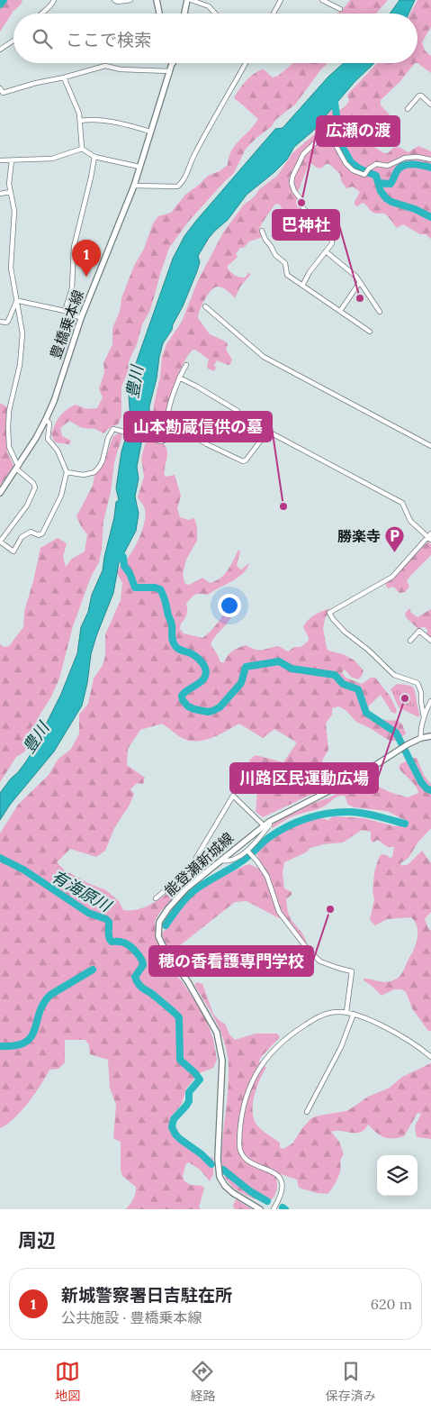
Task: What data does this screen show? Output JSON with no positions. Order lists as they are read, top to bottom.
{
  "streets": {
    "main road": ["豊橋乗本線", "能登瀬新城線"]
  },
  "water": ["豊川", "有海原川"],
  "places": {
    "other": [
      "広瀬の渡",
      "巴神社",
      "山本勘蔵信供の墓",
      "川路区民運動広場",
      "穂の香看護専門学校"
    ],
    "parking": ["勝楽寺"]
  },
  "page": {
    "search": "ここで検索",
    "pins": "1",
    "heading": "周辺",
    "list": [
      {
        "mark": "1",
        "name": "新城警察署日吉駐在所",
        "note": "公共施設 · 豊橋乗本線",
        "value": "620 m"
      }
    ],
    "nav": ["地図", "経路", "保存済み"]
  }
}
